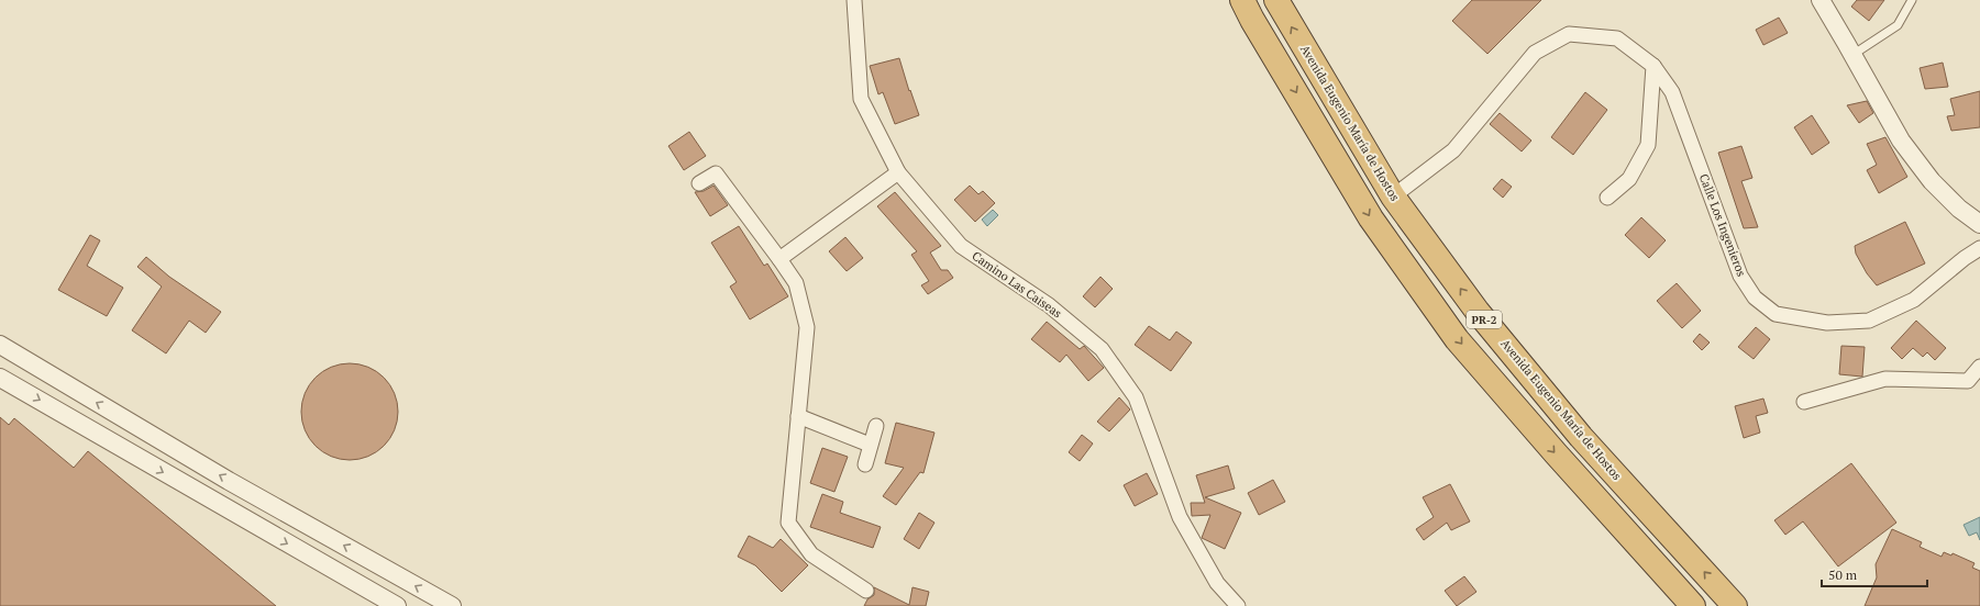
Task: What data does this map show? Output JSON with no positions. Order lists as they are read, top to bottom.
{
  "streets": {
    "highway": ["Avenida Eugenio María de Hostos", "PR-2"],
    "street": ["Calle Los Ingenieros", "Camino Las Caiseas"]
  },
  "crossings": [
    ["Avenida Eugenio María de Hostos", "Calle Los Ingenieros"]
  ],
  "scale_bar": "50 m"
}
